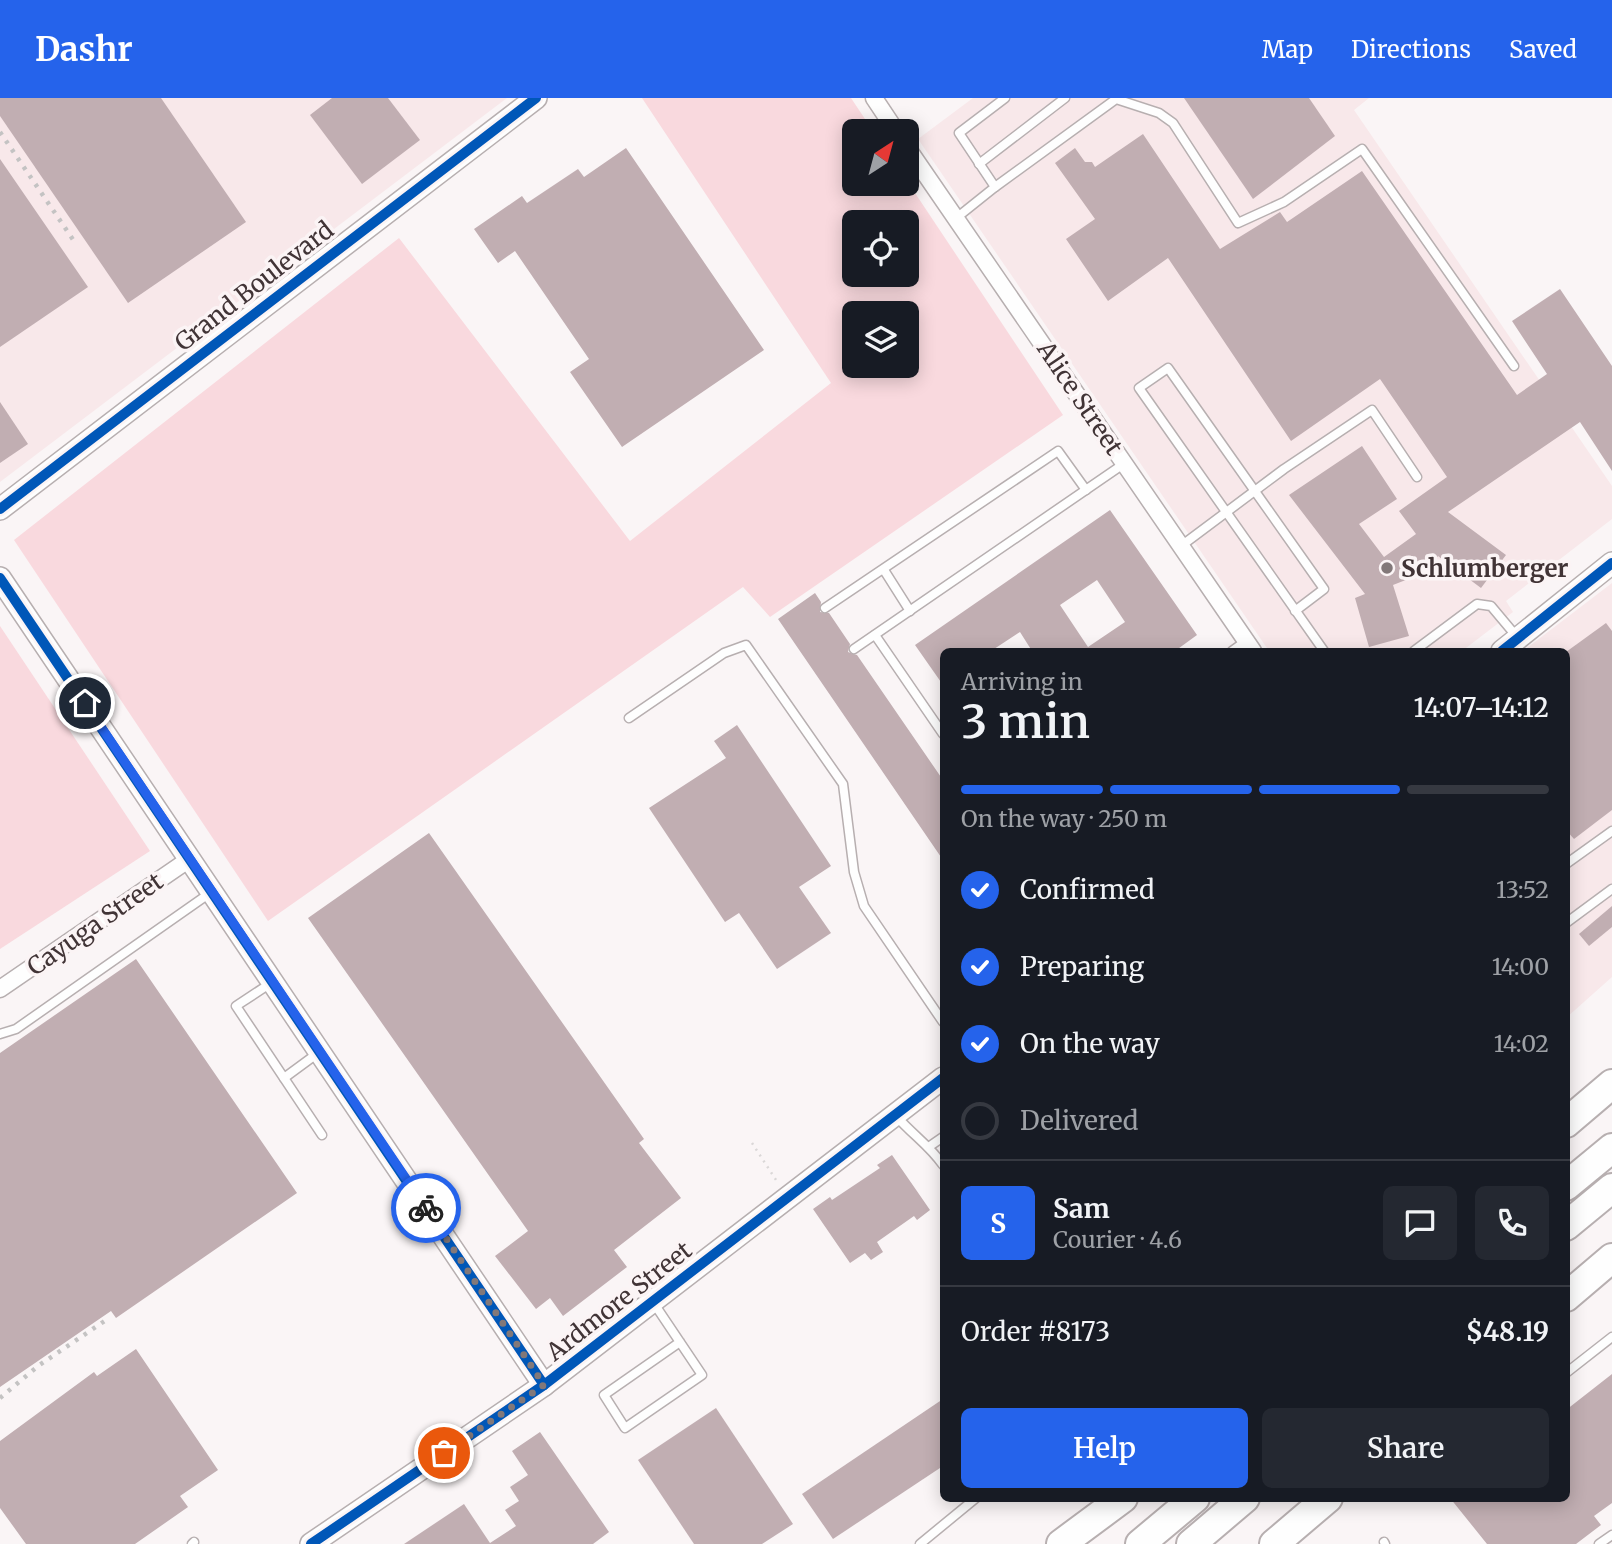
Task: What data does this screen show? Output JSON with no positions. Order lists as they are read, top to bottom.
{
  "streets": {
    "street": [
      "Grand Boulevard",
      "Alice Street",
      "Cayuga Street",
      "Ardmore Street"
    ]
  },
  "places": ["Schlumberger"],
  "north": "top right",
  "page": {
    "header": "Dashr",
    "nav": ["Map", "Directions", "Saved"],
    "heading": ["3 min", "Arriving in", "14:07–14:12"],
    "panel": [
      "Sam",
      "Courier · 4.6",
      "Order #8173",
      "$48.19"
    ],
    "bar": "On the way · 250 m",
    "list": [
      ["Confirmed", "13:52"],
      ["Preparing", "14:00"],
      ["On the way", "14:02"],
      "Delivered"
    ],
    "round": "S",
    "buttons": ["Help", "Share"]
  }
}
